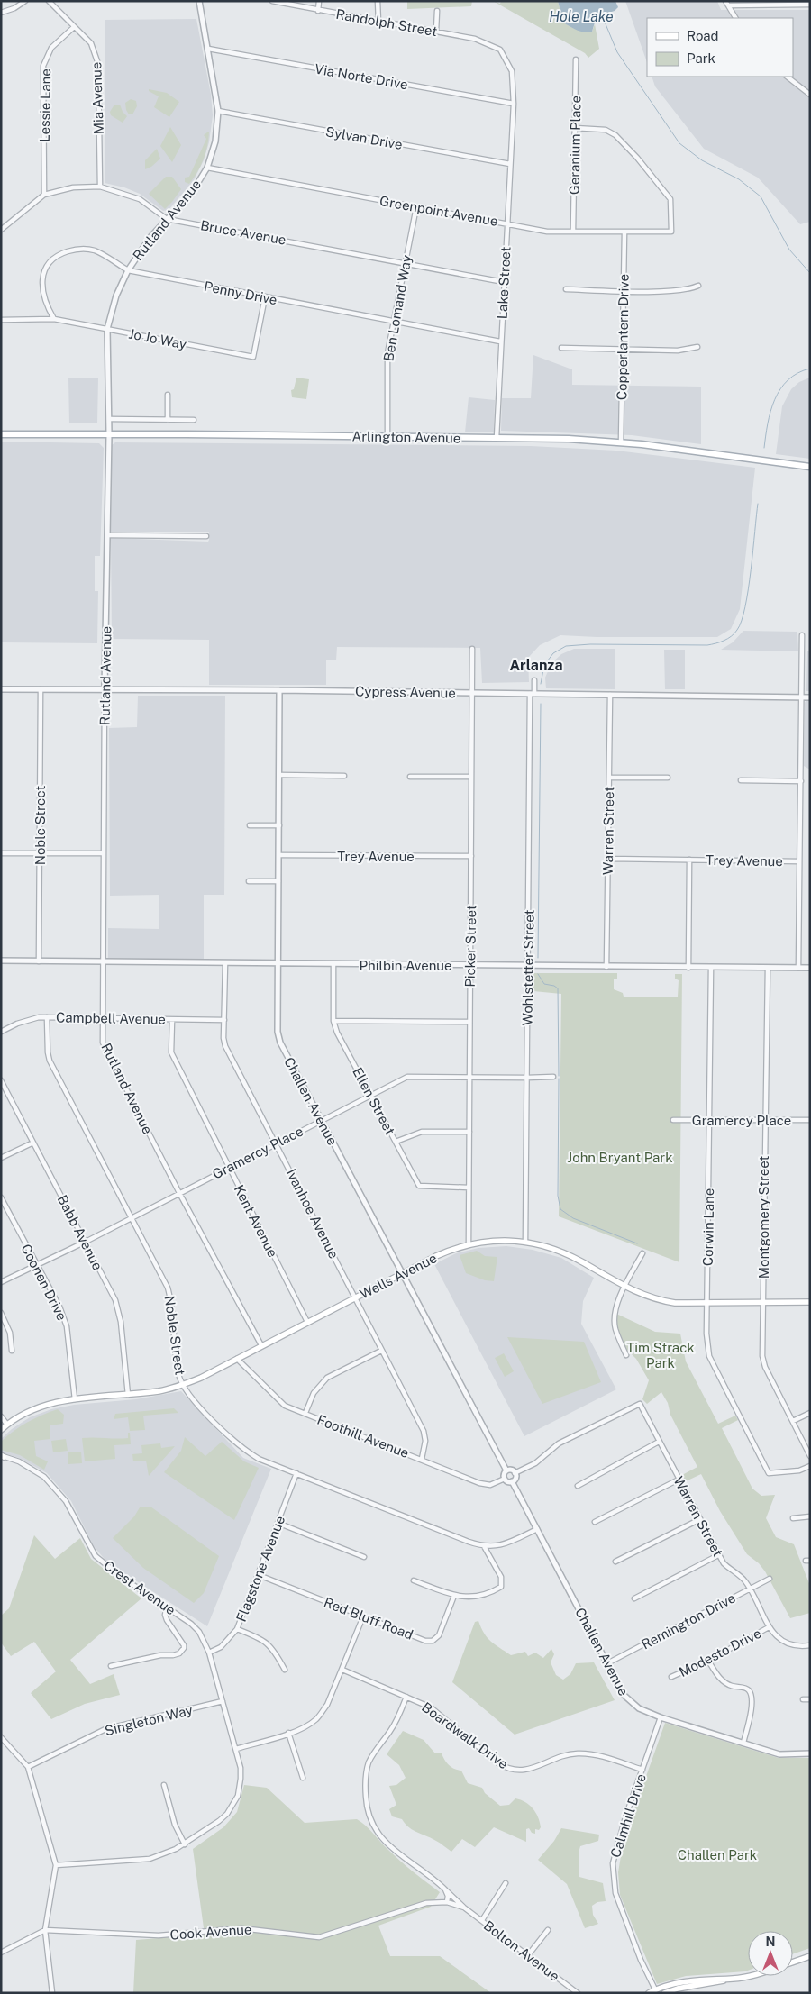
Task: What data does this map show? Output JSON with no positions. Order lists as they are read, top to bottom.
{
  "streets": {
    "main road": ["Arlington Avenue", "Wells Avenue"],
    "street": [
      "Randolph Street",
      "Via Norte Drive",
      "Mia Avenue",
      "Lessie Lane",
      "Sylvan Drive",
      "Geranium Place",
      "Greenpoint Avenue",
      "Rutland Avenue",
      "Bruce Avenue",
      "Lake Street",
      "Penny Drive",
      "Ben Lomand Way",
      "Copperlantern Drive",
      "Jo Jo Way",
      "Cypress Avenue",
      "Noble Street",
      "Warren Street",
      "Trey Avenue",
      "Picker Street",
      "Philbin Avenue",
      "Wohlstetter Street",
      "Campbell Avenue",
      "Challen Avenue",
      "Ellen Street",
      "Gramercy Place",
      "Ivanhoe Avenue",
      "Montgomery Street",
      "Kent Avenue",
      "Corwin Lane",
      "Babb Avenue",
      "Coonen Drive",
      "Foothill Avenue",
      "Flagstone Avenue",
      "Crest Avenue",
      "Red Bluff Road",
      "Remington Drive",
      "Modesto Drive",
      "Singleton Way",
      "Boardwalk Drive",
      "Calmhill Drive",
      "Cook Avenue",
      "Bolton Avenue"
    ]
  },
  "crossings": [
    ["Randolph Street", "Lake Street"],
    ["Via Norte Drive", "Rutland Avenue"],
    ["Via Norte Drive", "Lake Street"],
    ["Mia Avenue", "Lessie Lane"],
    ["Mia Avenue", "Bruce Avenue"],
    ["Lessie Lane", "Bruce Avenue"],
    ["Sylvan Drive", "Rutland Avenue"],
    ["Sylvan Drive", "Lake Street"],
    ["Geranium Place", "Greenpoint Avenue"],
    ["Greenpoint Avenue", "Rutland Avenue"],
    ["Greenpoint Avenue", "Lake Street"],
    ["Greenpoint Avenue", "Ben Lomand Way"],
    ["Greenpoint Avenue", "Copperlantern Drive"],
    ["Rutland Avenue", "Bruce Avenue"],
    ["Rutland Avenue", "Penny Drive"],
    ["Rutland Avenue", "Jo Jo Way"],
    ["Rutland Avenue", "Arlington Avenue"],
    ["Rutland Avenue", "Cypress Avenue"],
    ["Rutland Avenue", "Philbin Avenue"],
    ["Rutland Avenue", "Campbell Avenue"],
    ["Rutland Avenue", "Gramercy Place"],
    ["Rutland Avenue", "Wells Avenue"],
    ["Bruce Avenue", "Lake Street"],
    ["Bruce Avenue", "Ben Lomand Way"],
    ["Lake Street", "Penny Drive"],
    ["Lake Street", "Arlington Avenue"],
    ["Penny Drive", "Ben Lomand Way"],
    ["Penny Drive", "Jo Jo Way"],
    ["Ben Lomand Way", "Arlington Avenue"],
    ["Copperlantern Drive", "Arlington Avenue"],
    ["Cypress Avenue", "Noble Street"],
    ["Cypress Avenue", "Warren Street"],
    ["Cypress Avenue", "Picker Street"],
    ["Cypress Avenue", "Wohlstetter Street"],
    ["Cypress Avenue", "Challen Avenue"],
    ["Noble Street", "Philbin Avenue"],
    ["Noble Street", "Campbell Avenue"],
    ["Noble Street", "Challen Avenue"],
    ["Noble Street", "Gramercy Place"],
    ["Noble Street", "Wells Avenue"],
    ["Noble Street", "Flagstone Avenue"],
    ["Warren Street", "Trey Avenue"],
    ["Warren Street", "Philbin Avenue"],
    ["Warren Street", "Challen Avenue"],
    ["Warren Street", "Foothill Avenue"],
    ["Warren Street", "Remington Drive"],
    ["Warren Street", "Modesto Drive"],
    ["Trey Avenue", "Picker Street"],
    ["Trey Avenue", "Challen Avenue"],
    ["Picker Street", "Philbin Avenue"],
    ["Picker Street", "Ellen Street"],
    ["Picker Street", "Gramercy Place"],
    ["Picker Street", "Wells Avenue"],
    ["Philbin Avenue", "Wohlstetter Street"],
    ["Philbin Avenue", "Challen Avenue"],
    ["Philbin Avenue", "Ellen Street"],
    ["Philbin Avenue", "Ivanhoe Avenue"],
    ["Philbin Avenue", "Montgomery Street"],
    ["Philbin Avenue", "Corwin Lane"],
    ["Wohlstetter Street", "Gramercy Place"],
    ["Wohlstetter Street", "Wells Avenue"],
    ["Campbell Avenue", "Ivanhoe Avenue"],
    ["Campbell Avenue", "Kent Avenue"],
    ["Challen Avenue", "Gramercy Place"],
    ["Challen Avenue", "Wells Avenue"],
    ["Challen Avenue", "Foothill Avenue"],
    ["Challen Avenue", "Remington Drive"],
    ["Challen Avenue", "Calmhill Drive"],
    ["Ellen Street", "Gramercy Place"],
    ["Gramercy Place", "Ivanhoe Avenue"],
    ["Gramercy Place", "Montgomery Street"],
    ["Gramercy Place", "Kent Avenue"],
    ["Gramercy Place", "Corwin Lane"],
    ["Gramercy Place", "Babb Avenue"],
    ["Gramercy Place", "Coonen Drive"],
    ["Ivanhoe Avenue", "Wells Avenue"],
    ["Ivanhoe Avenue", "Foothill Avenue"],
    ["Montgomery Street", "Wells Avenue"],
    ["Kent Avenue", "Wells Avenue"],
    ["Corwin Lane", "Wells Avenue"],
    ["Babb Avenue", "Wells Avenue"],
    ["Wells Avenue", "Coonen Drive"],
    ["Wells Avenue", "Foothill Avenue"],
    ["Flagstone Avenue", "Crest Avenue"],
    ["Flagstone Avenue", "Red Bluff Road"],
    ["Crest Avenue", "Singleton Way"],
    ["Boardwalk Drive", "Calmhill Drive"],
    ["Boardwalk Drive", "Bolton Avenue"],
    ["Cook Avenue", "Bolton Avenue"]
  ],
  "districts": ["Arlanza"],
  "water": ["Hole Lake"],
  "parks": ["John Bryant Park", "Tim Strack Park", "Challen Park"],
  "legend": ["Road", "Park"],
  "north": "top"
}
